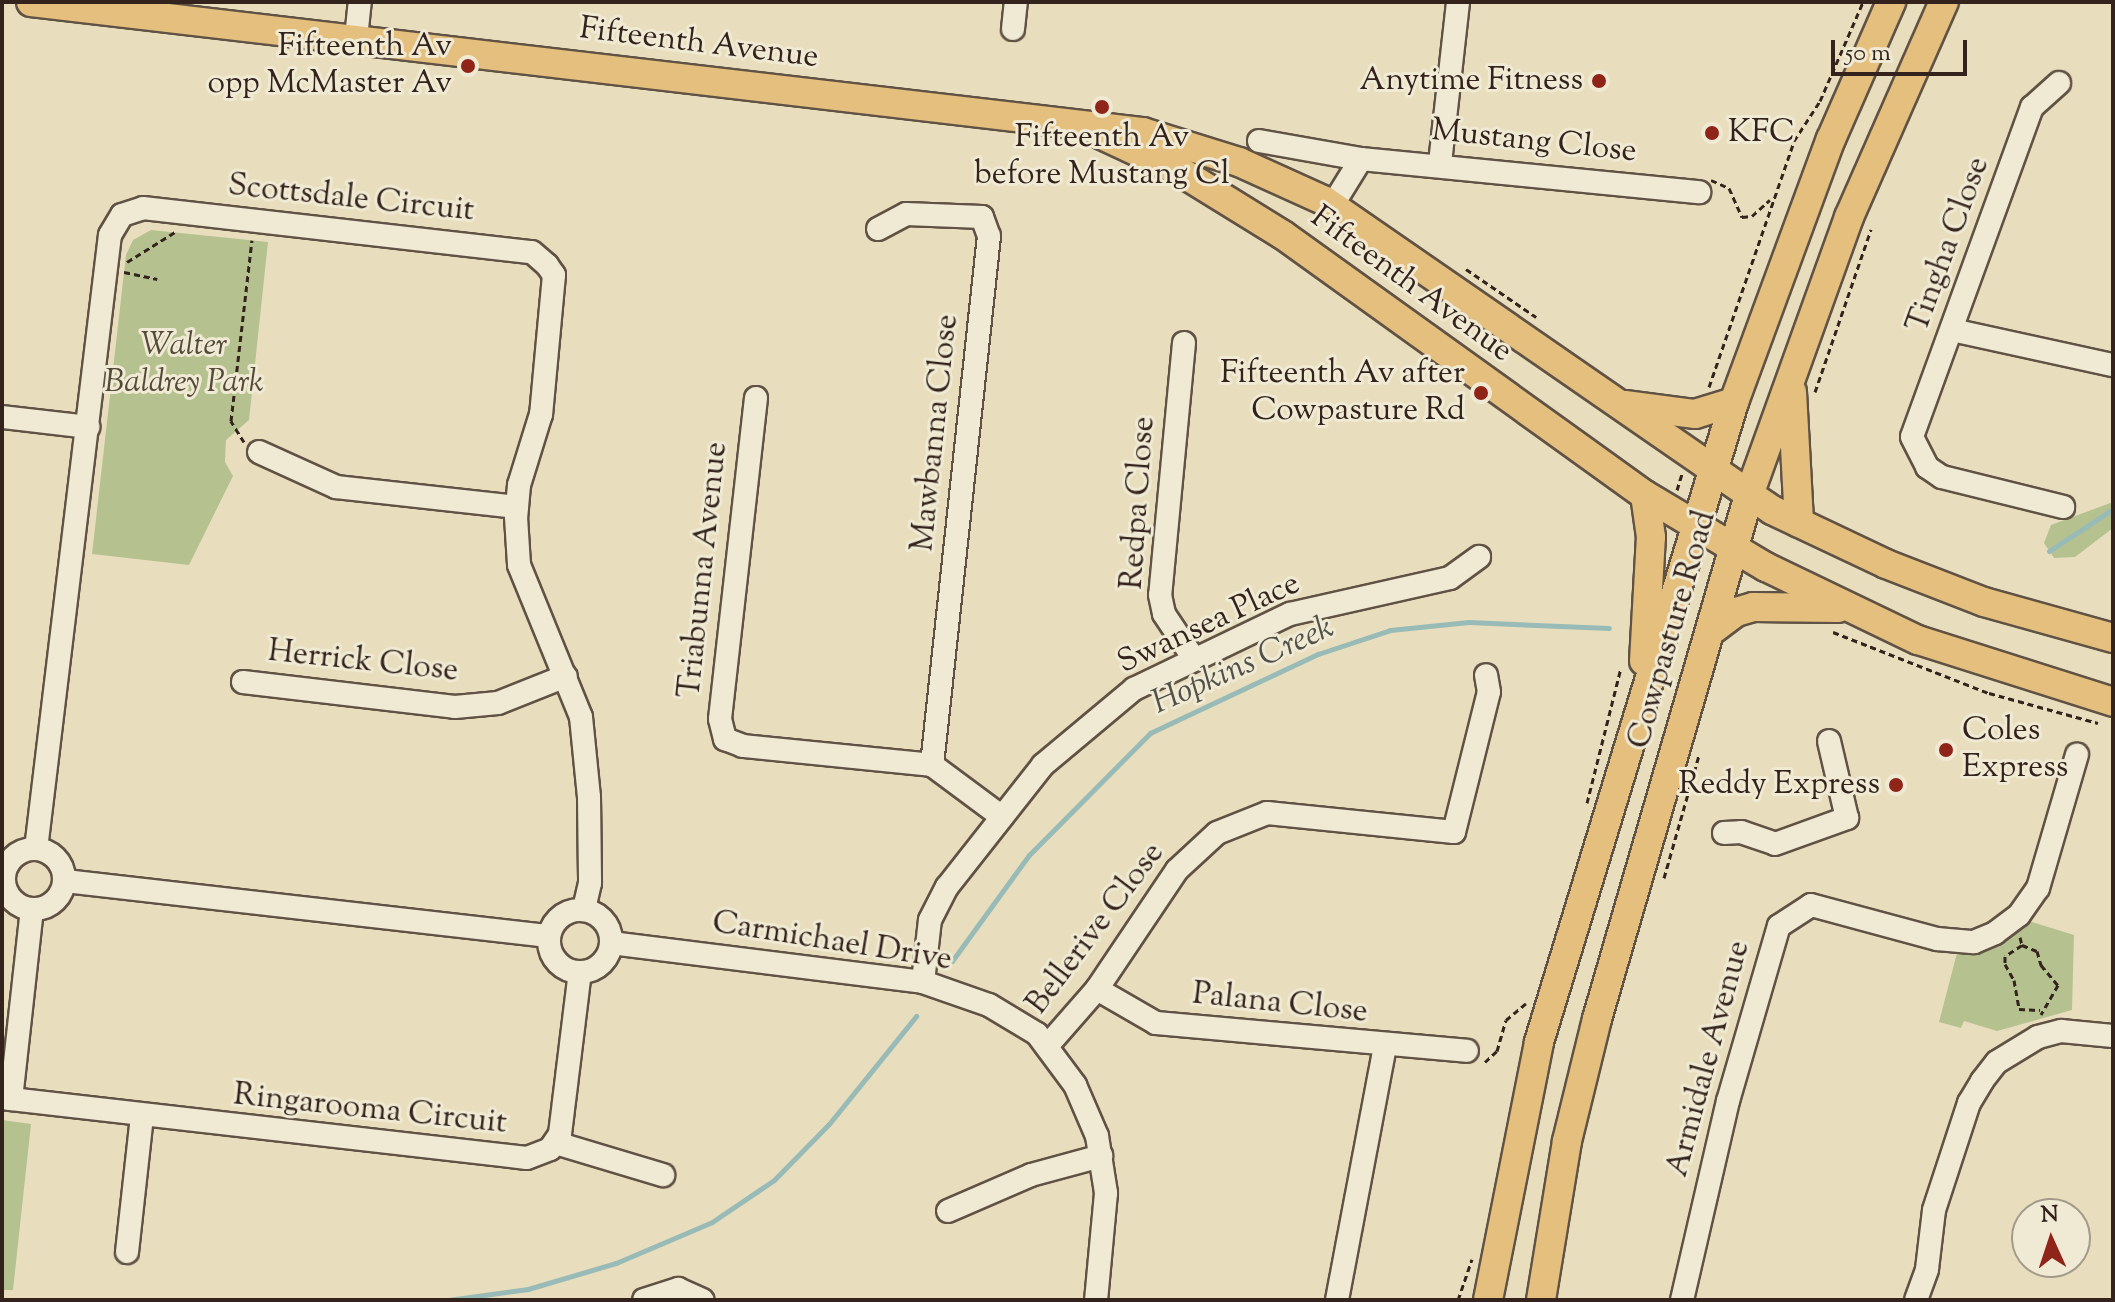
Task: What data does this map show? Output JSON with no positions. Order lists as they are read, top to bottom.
{
  "streets": {
    "main road": ["Fifteenth Avenue", "Cowpasture Road"],
    "street": [
      "Mustang Close",
      "Scottsdale Circuit",
      "Tingha Close",
      "Mawbanna Close",
      "Redpa Close",
      "Triabunna Avenue",
      "Swansea Place",
      "Herrick Close",
      "Bellerive Close",
      "Carmichael Drive",
      "Palana Close",
      "Armidale Avenue",
      "Ringarooma Circuit"
    ]
  },
  "crossings": [
    ["Fifteenth Avenue", "Cowpasture Road"],
    ["Scottsdale Circuit", "Herrick Close"],
    ["Scottsdale Circuit", "Carmichael Drive"],
    ["Mawbanna Close", "Triabunna Avenue"],
    ["Redpa Close", "Swansea Place"],
    ["Swansea Place", "Carmichael Drive"],
    ["Bellerive Close", "Carmichael Drive"],
    ["Bellerive Close", "Palana Close"]
  ],
  "water": ["Hopkins Creek"],
  "parks": ["Walter Baldrey Park"],
  "places": [
    "Fifteenth Av opp McMaster Av",
    "Anytime Fitness",
    "Fifteenth Av before Mustang Cl",
    "KFC",
    "Fifteenth Av after Cowpasture Rd",
    "Coles Express",
    "Reddy Express"
  ],
  "scale_bar": "50 m",
  "north": "top"
}
